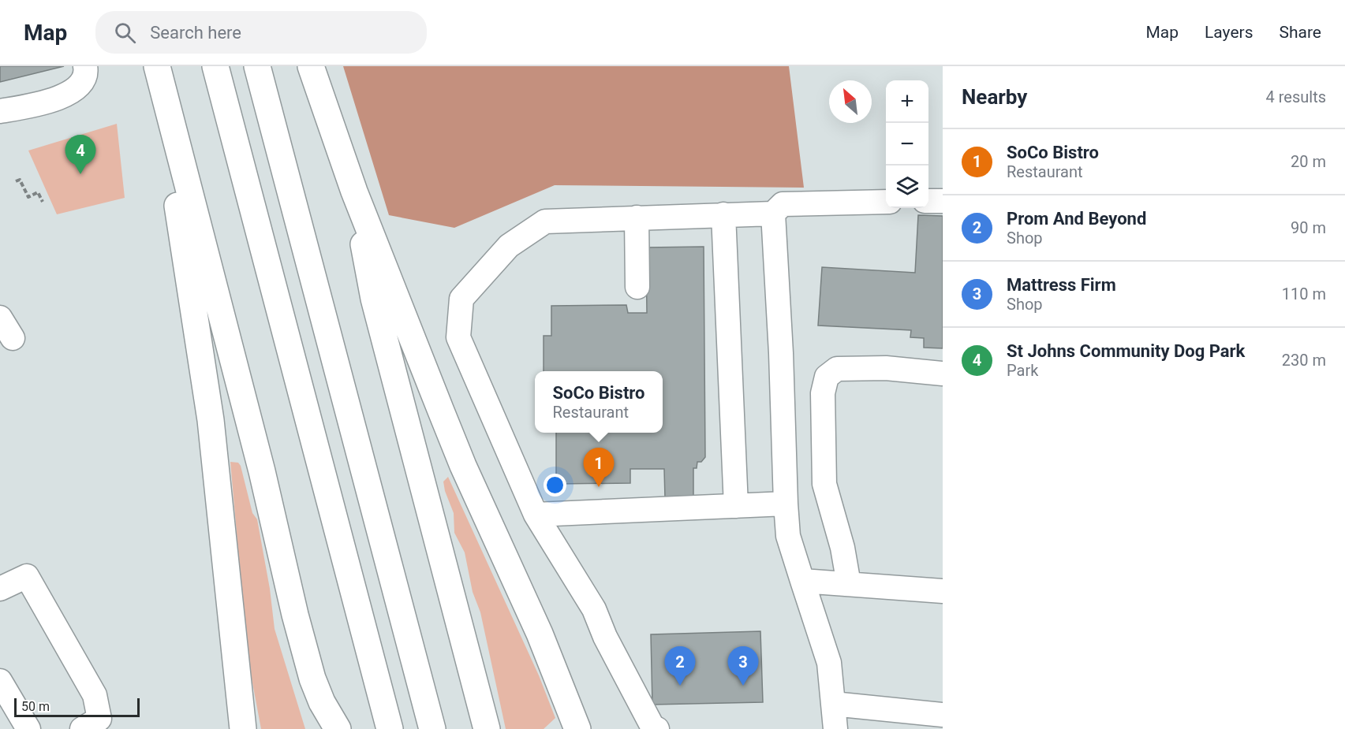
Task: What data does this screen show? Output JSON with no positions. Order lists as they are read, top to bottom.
{
  "scale_bar": "50 m",
  "north": "top left",
  "page": {
    "header": "Map",
    "search": "Search here",
    "nav": ["Map", "Layers", "Share"],
    "heading": ["Nearby", "4 results"],
    "map_buttons": ["+", "−"],
    "list": [
      {
        "mark": "1",
        "name": "SoCo Bistro",
        "note": "Restaurant",
        "value": "20 m"
      },
      {
        "mark": "2",
        "name": "Prom And Beyond",
        "note": "Shop",
        "value": "90 m"
      },
      {
        "mark": "3",
        "name": "Mattress Firm",
        "note": "Shop",
        "value": "110 m"
      },
      {
        "mark": "4",
        "name": "St Johns Community Dog Park",
        "note": "Park",
        "value": "230 m"
      }
    ],
    "pins": [
      "4",
      "1",
      "2",
      "3"
    ],
    "popup": ["SoCo Bistro", "Restaurant"],
    "scale": "50 m"
  }
}
